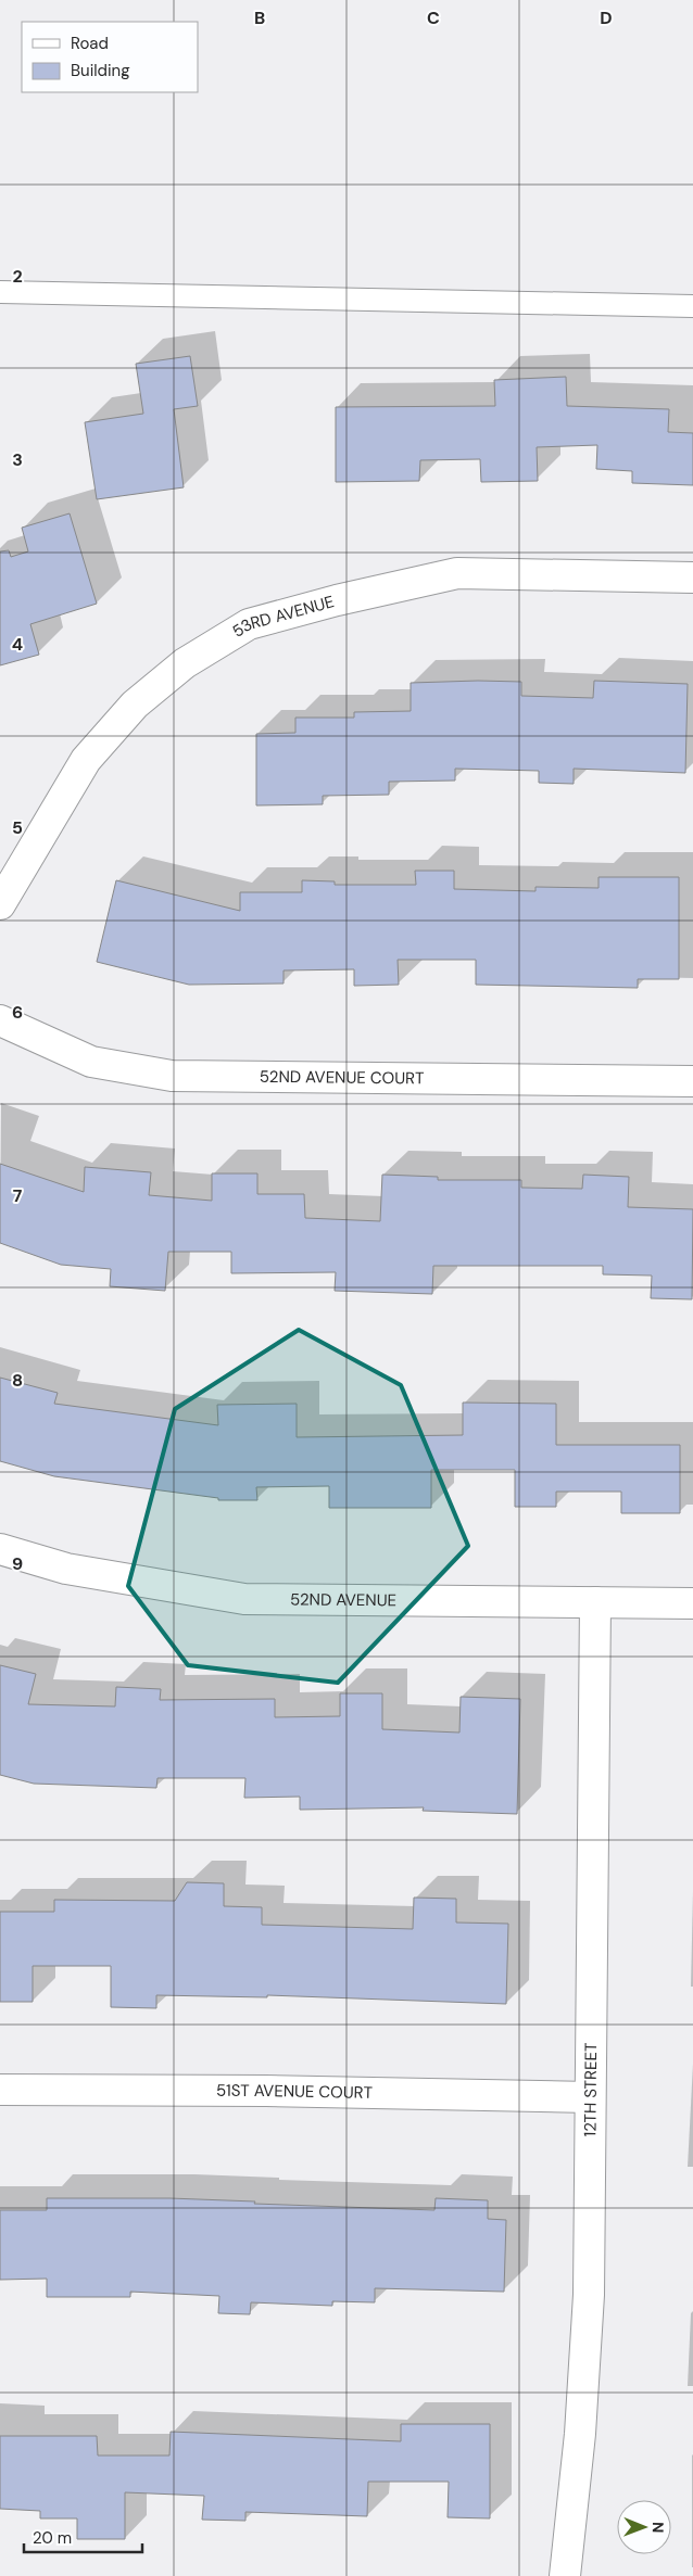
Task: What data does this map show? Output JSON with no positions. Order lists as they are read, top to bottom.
{
  "streets": {
    "street": [
      "53RD AVENUE",
      "52ND AVENUE COURT",
      "52ND AVENUE",
      "12TH STREET",
      "51ST AVENUE COURT"
    ]
  },
  "crossings": [
    ["52ND AVENUE", "12TH STREET"],
    ["12TH STREET", "51ST AVENUE COURT"]
  ],
  "legend": ["Road", "Building"],
  "scale_bar": "20 m",
  "north": "right",
  "grid": {
    "columns": ["B", "C", "D"],
    "rows": [
      "2",
      "3",
      "4",
      "5",
      "6",
      "7",
      "8",
      "9"
    ]
  }
}
